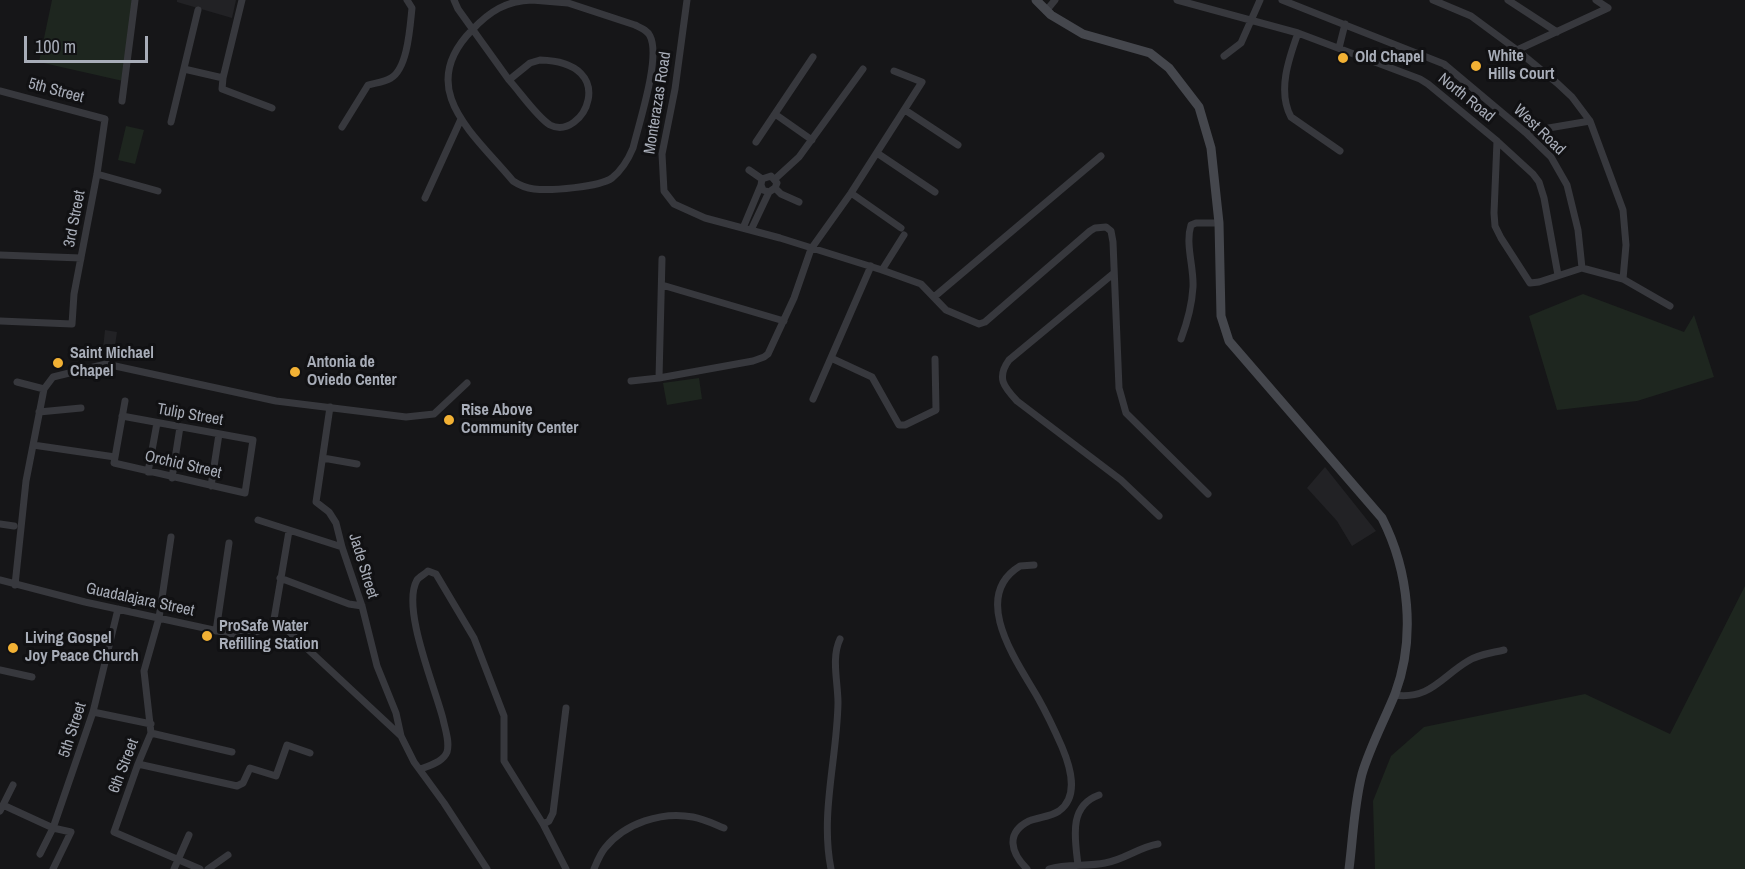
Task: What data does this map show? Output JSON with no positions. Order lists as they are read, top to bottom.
{
  "streets": {
    "street": [
      "5th Street",
      "North Road",
      "Monterazas Road",
      "West Road",
      "3rd Street",
      "Tulip Street",
      "Orchid Street",
      "Jade Street",
      "Guadalajara Street",
      "6th Street"
    ]
  },
  "crossings": [
    ["5th Street", "3rd Street"],
    ["5th Street", "Guadalajara Street"],
    ["Tulip Street", "Orchid Street"],
    ["Guadalajara Street", "6th Street"]
  ],
  "places": [
    "Old Chapel",
    "White Hills Court",
    "Saint Michael Chapel",
    "Antonia de Oviedo Center",
    "Rise Above Community Center",
    "ProSafe Water Refilling Station",
    "Living Gospel Joy Peace Church"
  ],
  "scale_bar": "100 m"
}
